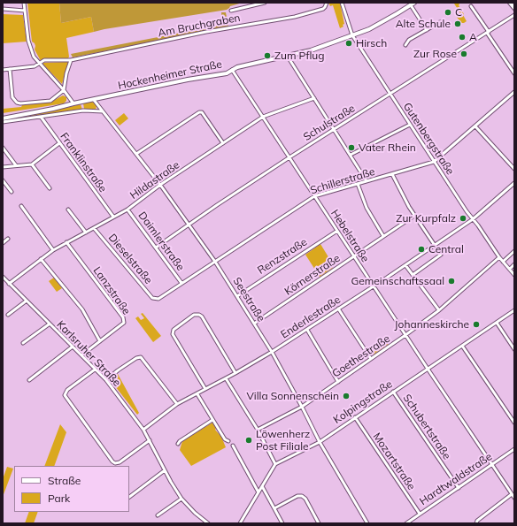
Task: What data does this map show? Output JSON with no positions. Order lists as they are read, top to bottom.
{
  "streets": {
    "street": [
      "Am Bruchgraben",
      "Hockenheimer Straße",
      "Schulstraße",
      "Gutenbergstraße",
      "Franklinstraße",
      "Hildastraße",
      "Schillerstraße",
      "Hebelstraße",
      "Daimlerstraße",
      "Renzstraße",
      "Dieselstraße",
      "Körnerstraße",
      "Lanzstraße",
      "Seestraße",
      "Enderlestraße",
      "Karlsruher Straße",
      "Goethestraße",
      "Kolpingstraße",
      "Schubertstraße",
      "Mozartstraße",
      "Hardtwaldstraße"
    ]
  },
  "crossings": [
    ["Hockenheimer Straße", "Gutenbergstraße"],
    ["Hockenheimer Straße", "Hebelstraße"],
    ["Hockenheimer Straße", "Seestraße"],
    ["Schulstraße", "Gutenbergstraße"],
    ["Schulstraße", "Hebelstraße"],
    ["Schulstraße", "Daimlerstraße"],
    ["Schulstraße", "Seestraße"],
    ["Gutenbergstraße", "Schillerstraße"],
    ["Gutenbergstraße", "Enderlestraße"],
    ["Gutenbergstraße", "Goethestraße"],
    ["Franklinstraße", "Hildastraße"],
    ["Hildastraße", "Hebelstraße"],
    ["Hildastraße", "Daimlerstraße"],
    ["Hildastraße", "Dieselstraße"],
    ["Hildastraße", "Lanzstraße"],
    ["Hildastraße", "Seestraße"],
    ["Hildastraße", "Karlsruher Straße"],
    ["Schillerstraße", "Hebelstraße"],
    ["Schillerstraße", "Daimlerstraße"],
    ["Schillerstraße", "Dieselstraße"],
    ["Schillerstraße", "Seestraße"],
    ["Hebelstraße", "Renzstraße"],
    ["Hebelstraße", "Körnerstraße"],
    ["Hebelstraße", "Enderlestraße"],
    ["Hebelstraße", "Goethestraße"],
    ["Hebelstraße", "Kolpingstraße"],
    ["Hebelstraße", "Hardtwaldstraße"],
    ["Renzstraße", "Seestraße"],
    ["Körnerstraße", "Seestraße"],
    ["Lanzstraße", "Karlsruher Straße"],
    ["Seestraße", "Enderlestraße"],
    ["Seestraße", "Goethestraße"],
    ["Seestraße", "Kolpingstraße"],
    ["Enderlestraße", "Karlsruher Straße"],
    ["Kolpingstraße", "Schubertstraße"],
    ["Kolpingstraße", "Mozartstraße"],
    ["Schubertstraße", "Hardtwaldstraße"],
    ["Mozartstraße", "Hardtwaldstraße"]
  ],
  "places": [
    "C",
    "Alte Schule",
    "A",
    "Hirsch",
    "Zur Rose",
    "Zum Pflug",
    "Vater Rhein",
    "Zur Kurpfalz",
    "Central",
    "Gemeinschaftssaal",
    "Johanneskirche",
    "Villa Sonnenschein",
    "Löwenherz Post Filiale"
  ],
  "legend": ["Straße", "Park"]
}
